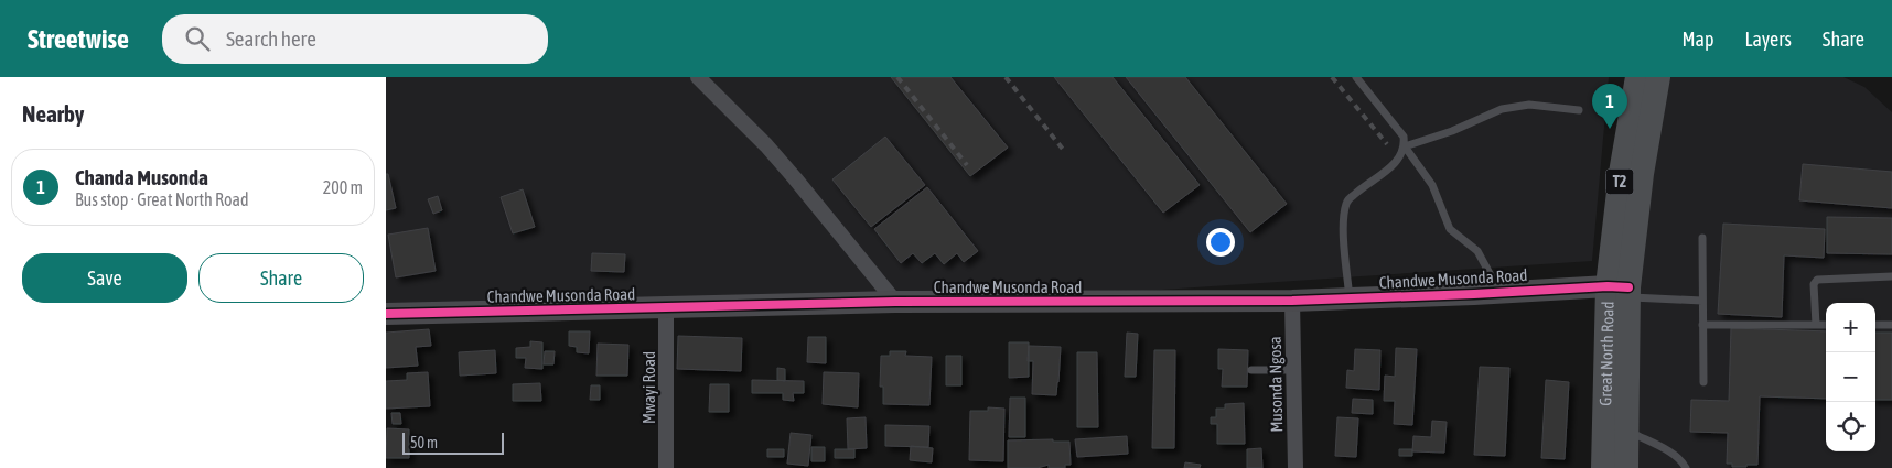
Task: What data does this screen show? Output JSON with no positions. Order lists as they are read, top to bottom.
{
  "streets": {
    "main road": ["T2", "Great North Road"],
    "street": ["Chandwe Musonda Road", "Musonda Ngosa", "Mwayi Road"]
  },
  "crossings": [
    ["Chandwe Musonda Road", "Great North Road"],
    ["Chandwe Musonda Road", "Musonda Ngosa"],
    ["Chandwe Musonda Road", "Mwayi Road"]
  ],
  "scale_bar": "50 m",
  "page": {
    "header": "Streetwise",
    "search": "Search here",
    "nav": ["Map", "Layers", "Share"],
    "heading": "Nearby",
    "pins": "1",
    "list": [
      {
        "mark": "1",
        "name": "Chanda Musonda",
        "note": "Bus stop · Great North Road",
        "value": "200 m"
      }
    ],
    "buttons": ["Save", "Share"],
    "map_buttons": ["+", "−"],
    "scale": "50 m"
  }
}
